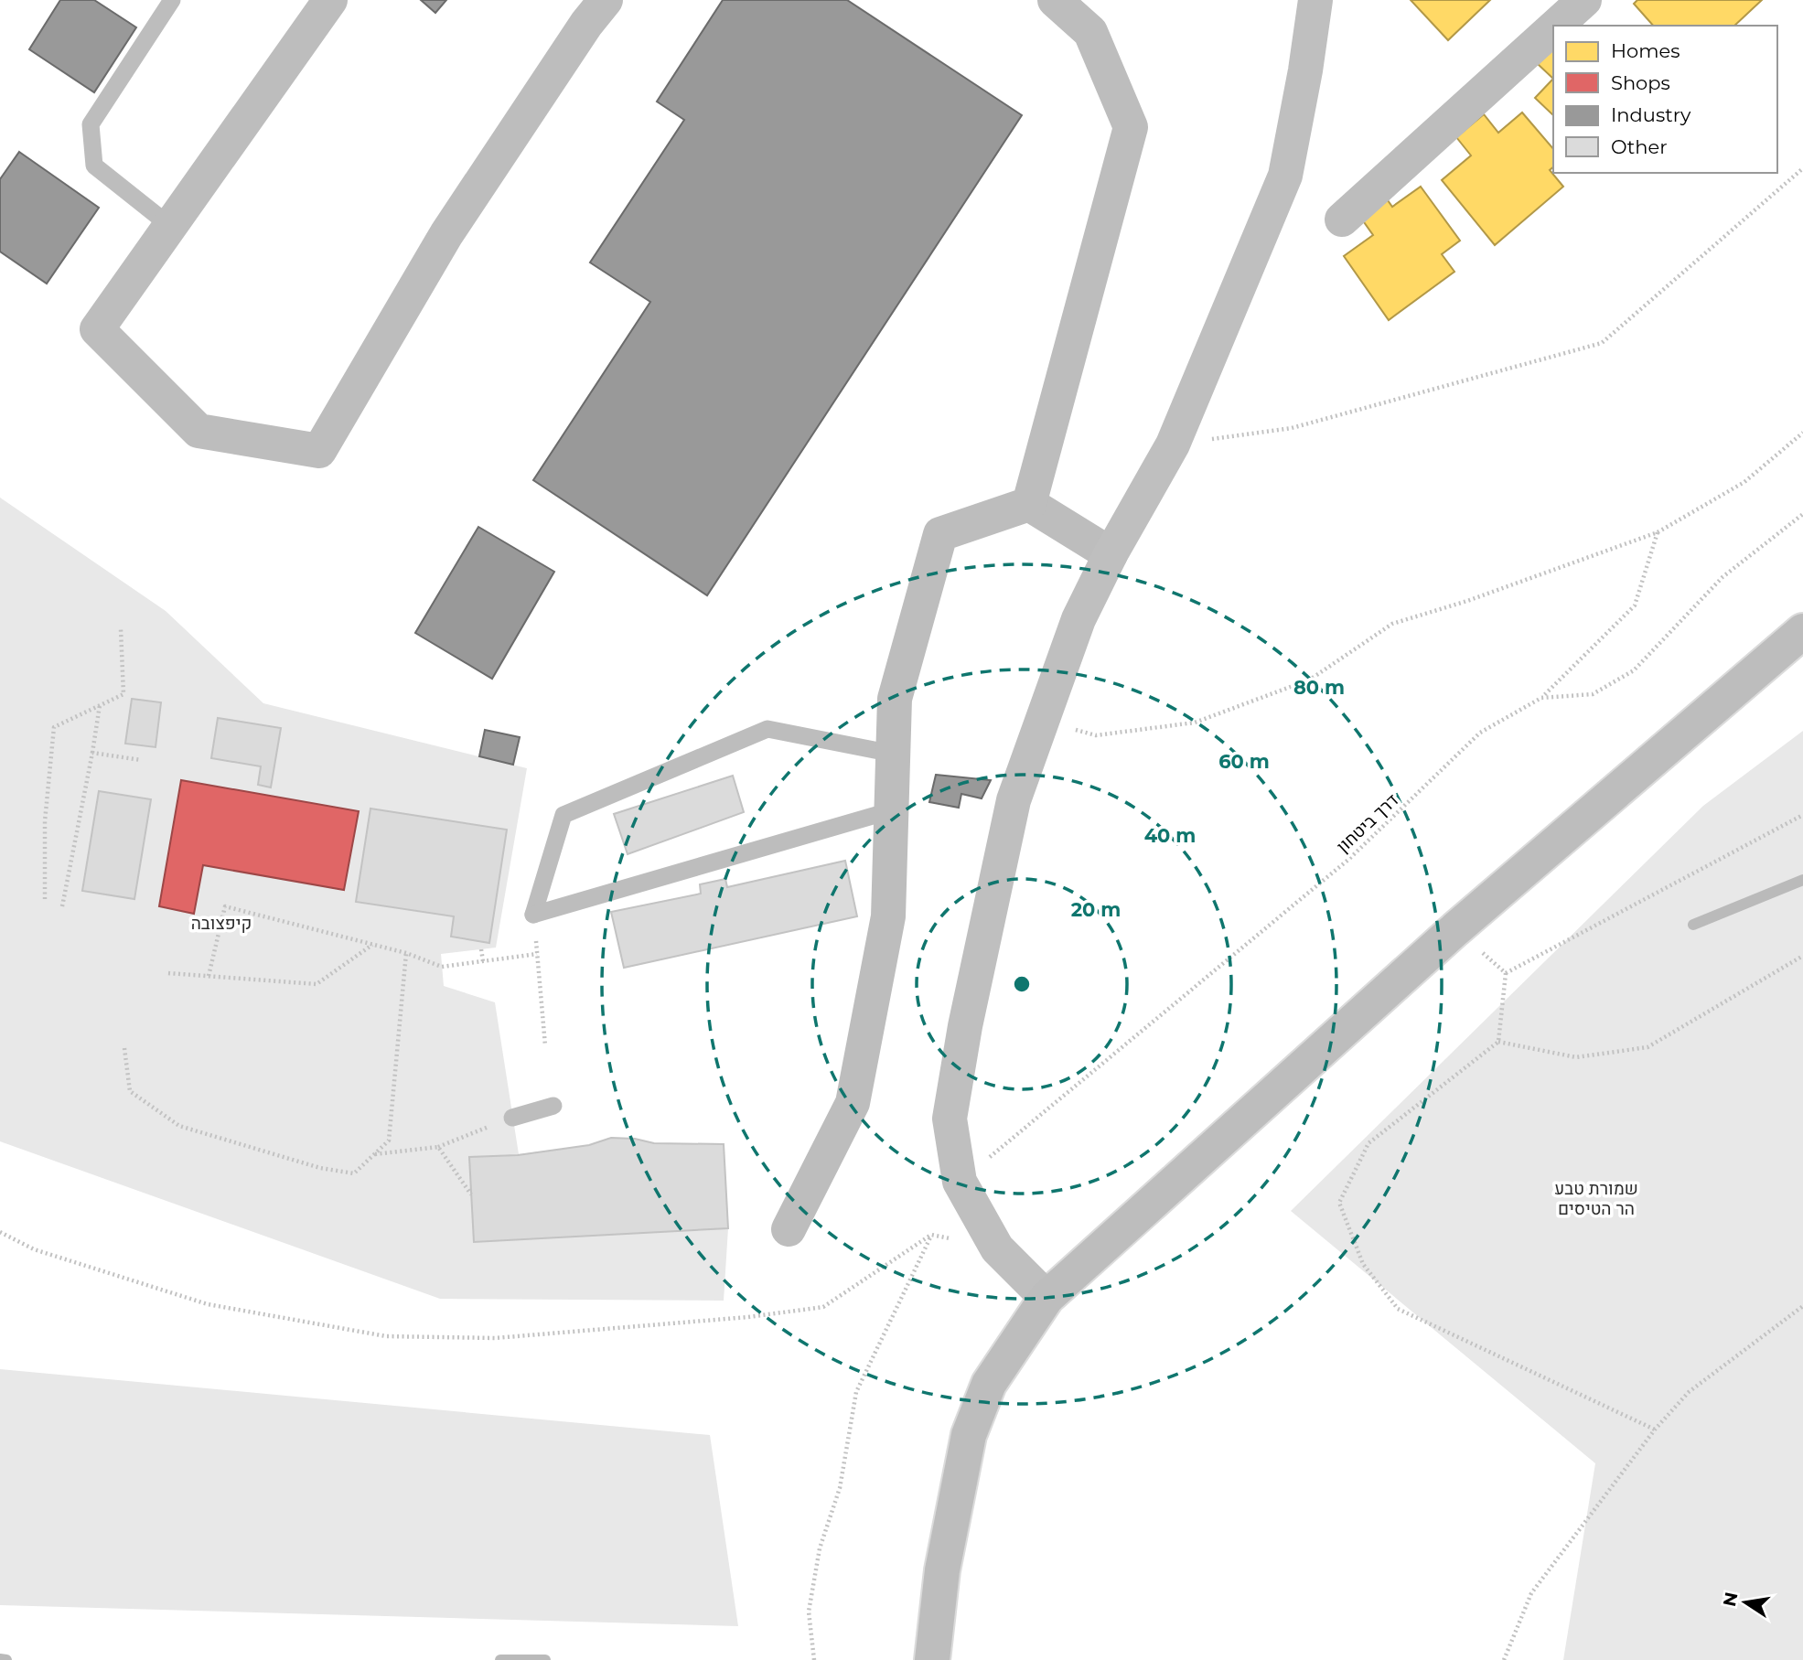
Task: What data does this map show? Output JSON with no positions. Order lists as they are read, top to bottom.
{
  "streets": {
    "path": ["דרך ביטחון"]
  },
  "parks": ["קיפצובה", "שמורת טבע הר הטיסים"],
  "legend": [
    "Homes",
    "Shops",
    "Industry",
    "Other"
  ],
  "north": "left",
  "rings": [
    "80 m",
    "60 m",
    "40 m",
    "20 m"
  ]
}
